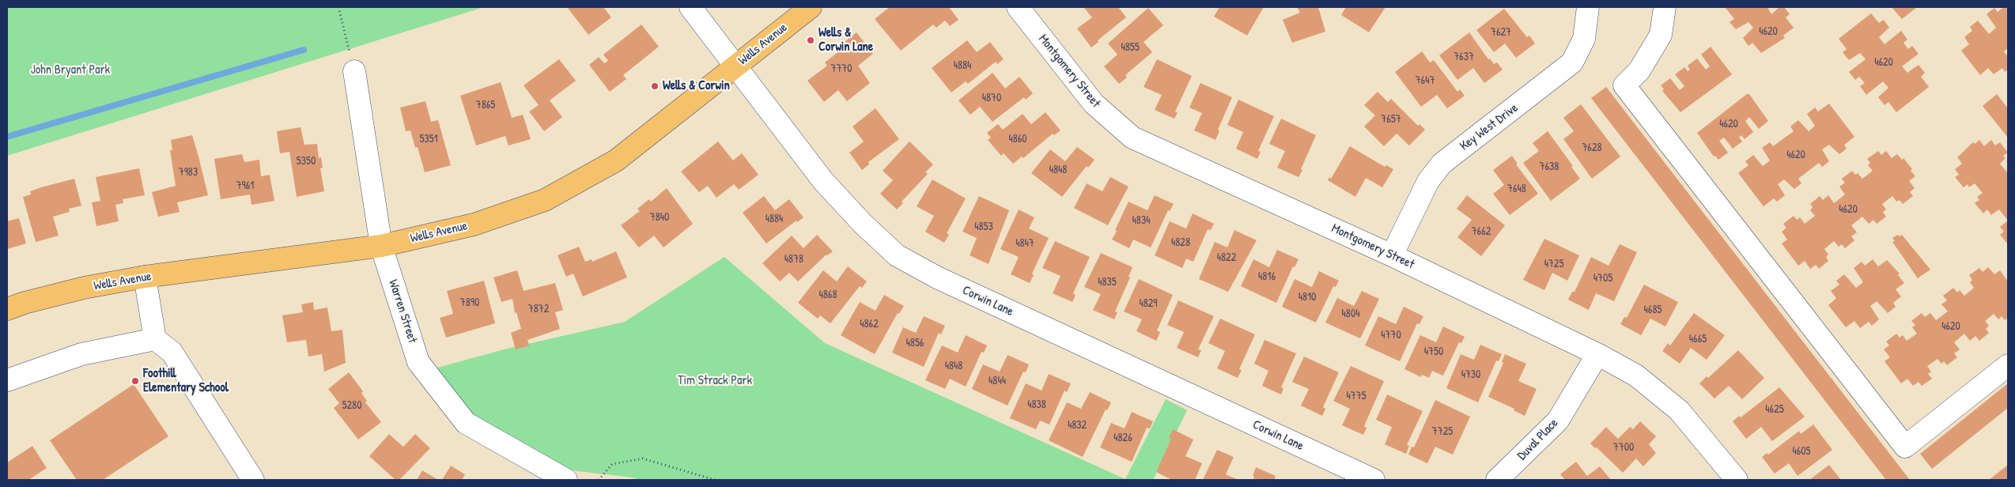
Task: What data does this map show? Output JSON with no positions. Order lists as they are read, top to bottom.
{
  "streets": {
    "main road": ["Wells Avenue"],
    "street": [
      "Montgomery Street",
      "Key West Drive",
      "Corwin Lane",
      "Warren Street",
      "Duval Place"
    ]
  },
  "crossings": [
    ["Wells Avenue", "Corwin Lane"],
    ["Wells Avenue", "Warren Street"],
    ["Montgomery Street", "Key West Drive"],
    ["Montgomery Street", "Duval Place"]
  ],
  "parks": ["John Bryant Park", "Tim Strack Park"],
  "places": ["Wells & Corwin Lane", "Wells & Corwin", "Foothill Elementary School"],
  "house_numbers": [
    "4620",
    "7627",
    "4855",
    "7637",
    "4620",
    "4884",
    "7770",
    "7647",
    "4870",
    "7865",
    "7657",
    "4620",
    "5351",
    "4860",
    "7628",
    "4620",
    "5350",
    "7638",
    "4848",
    "7983",
    "7961",
    "7648",
    "4620",
    "7840",
    "4884",
    "4834",
    "4853",
    "7662",
    "4828",
    "4847",
    "4822",
    "4878",
    "4725",
    "4816",
    "4705",
    "4835",
    "4868",
    "4810",
    "7890",
    "4829",
    "7872",
    "4685",
    "4804",
    "4862",
    "4620",
    "4770",
    "4665",
    "4856",
    "4750",
    "4848",
    "4730",
    "4844",
    "4775",
    "4838",
    "5280",
    "4625",
    "4832",
    "7725",
    "4826",
    "7700",
    "4605"
  ]
}
